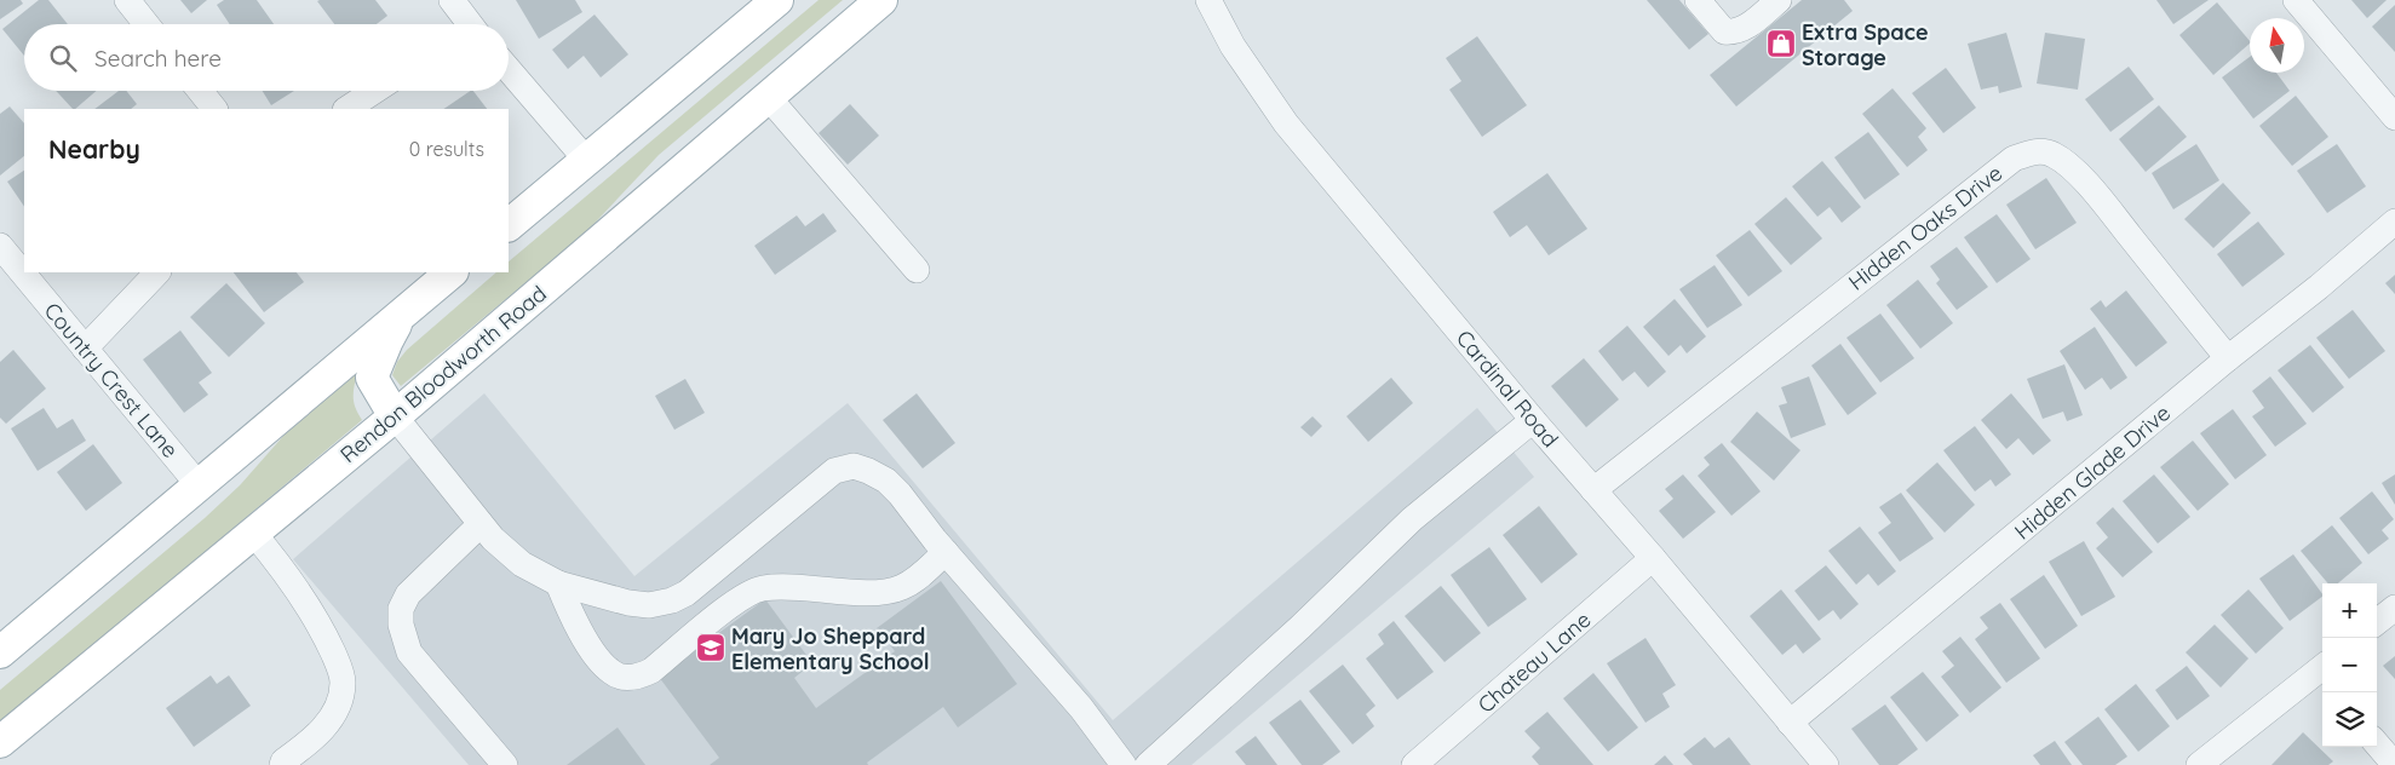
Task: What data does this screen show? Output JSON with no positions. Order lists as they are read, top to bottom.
{
  "streets": {
    "main road": ["Rendon Bloodworth Road"],
    "street": [
      "Hidden Oaks Drive",
      "Country Crest Lane",
      "Cardinal Road",
      "Hidden Glade Drive",
      "Chateau Lane"
    ]
  },
  "crossings": [
    ["Hidden Oaks Drive", "Cardinal Road"],
    ["Hidden Oaks Drive", "Hidden Glade Drive"],
    ["Cardinal Road", "Hidden Glade Drive"],
    ["Cardinal Road", "Chateau Lane"]
  ],
  "places": {
    "shop": ["Extra Space Storage"],
    "school or university": ["Mary Jo Sheppard Elementary School"]
  },
  "north": "top",
  "page": {
    "search": "Search here",
    "heading": ["Nearby", "0 results"],
    "map_buttons": ["+", "−"]
  }
}
